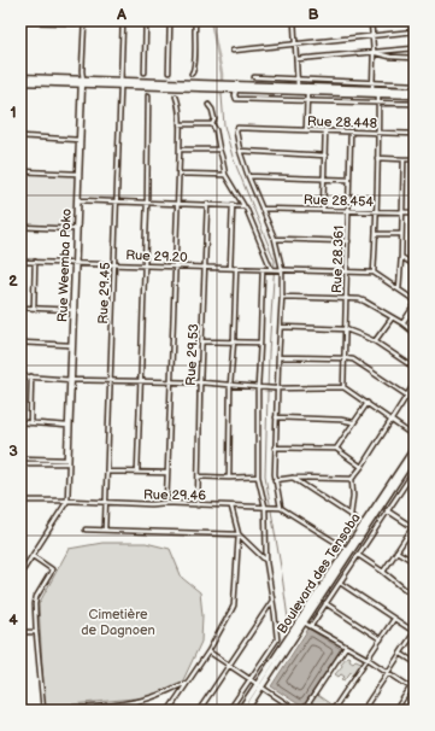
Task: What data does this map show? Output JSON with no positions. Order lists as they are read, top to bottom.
{
  "streets": {
    "main road": ["Boulevard des Tensoba"],
    "street": [
      "Rue 28.448",
      "Rue 28.454",
      "Rue 29.20",
      "Rue 28.361",
      "Rue Weemba Poko",
      "Rue 29.45",
      "Rue 29.53",
      "Rue 29.46"
    ]
  },
  "crossings": [
    ["Rue 28.448", "Rue 28.361"],
    ["Rue 28.454", "Rue 28.361"],
    ["Rue 29.20", "Rue Weemba Poko"],
    ["Rue 29.20", "Rue 29.45"],
    ["Rue 29.20", "Rue 29.53"],
    ["Rue Weemba Poko", "Rue 29.46"],
    ["Rue 29.45", "Rue 29.46"],
    ["Rue 29.53", "Rue 29.46"]
  ],
  "parks": ["Cimetière de Dagnoen"],
  "grid": {
    "columns": ["A", "B"],
    "rows": [
      "1",
      "2",
      "3",
      "4"
    ]
  }
}
